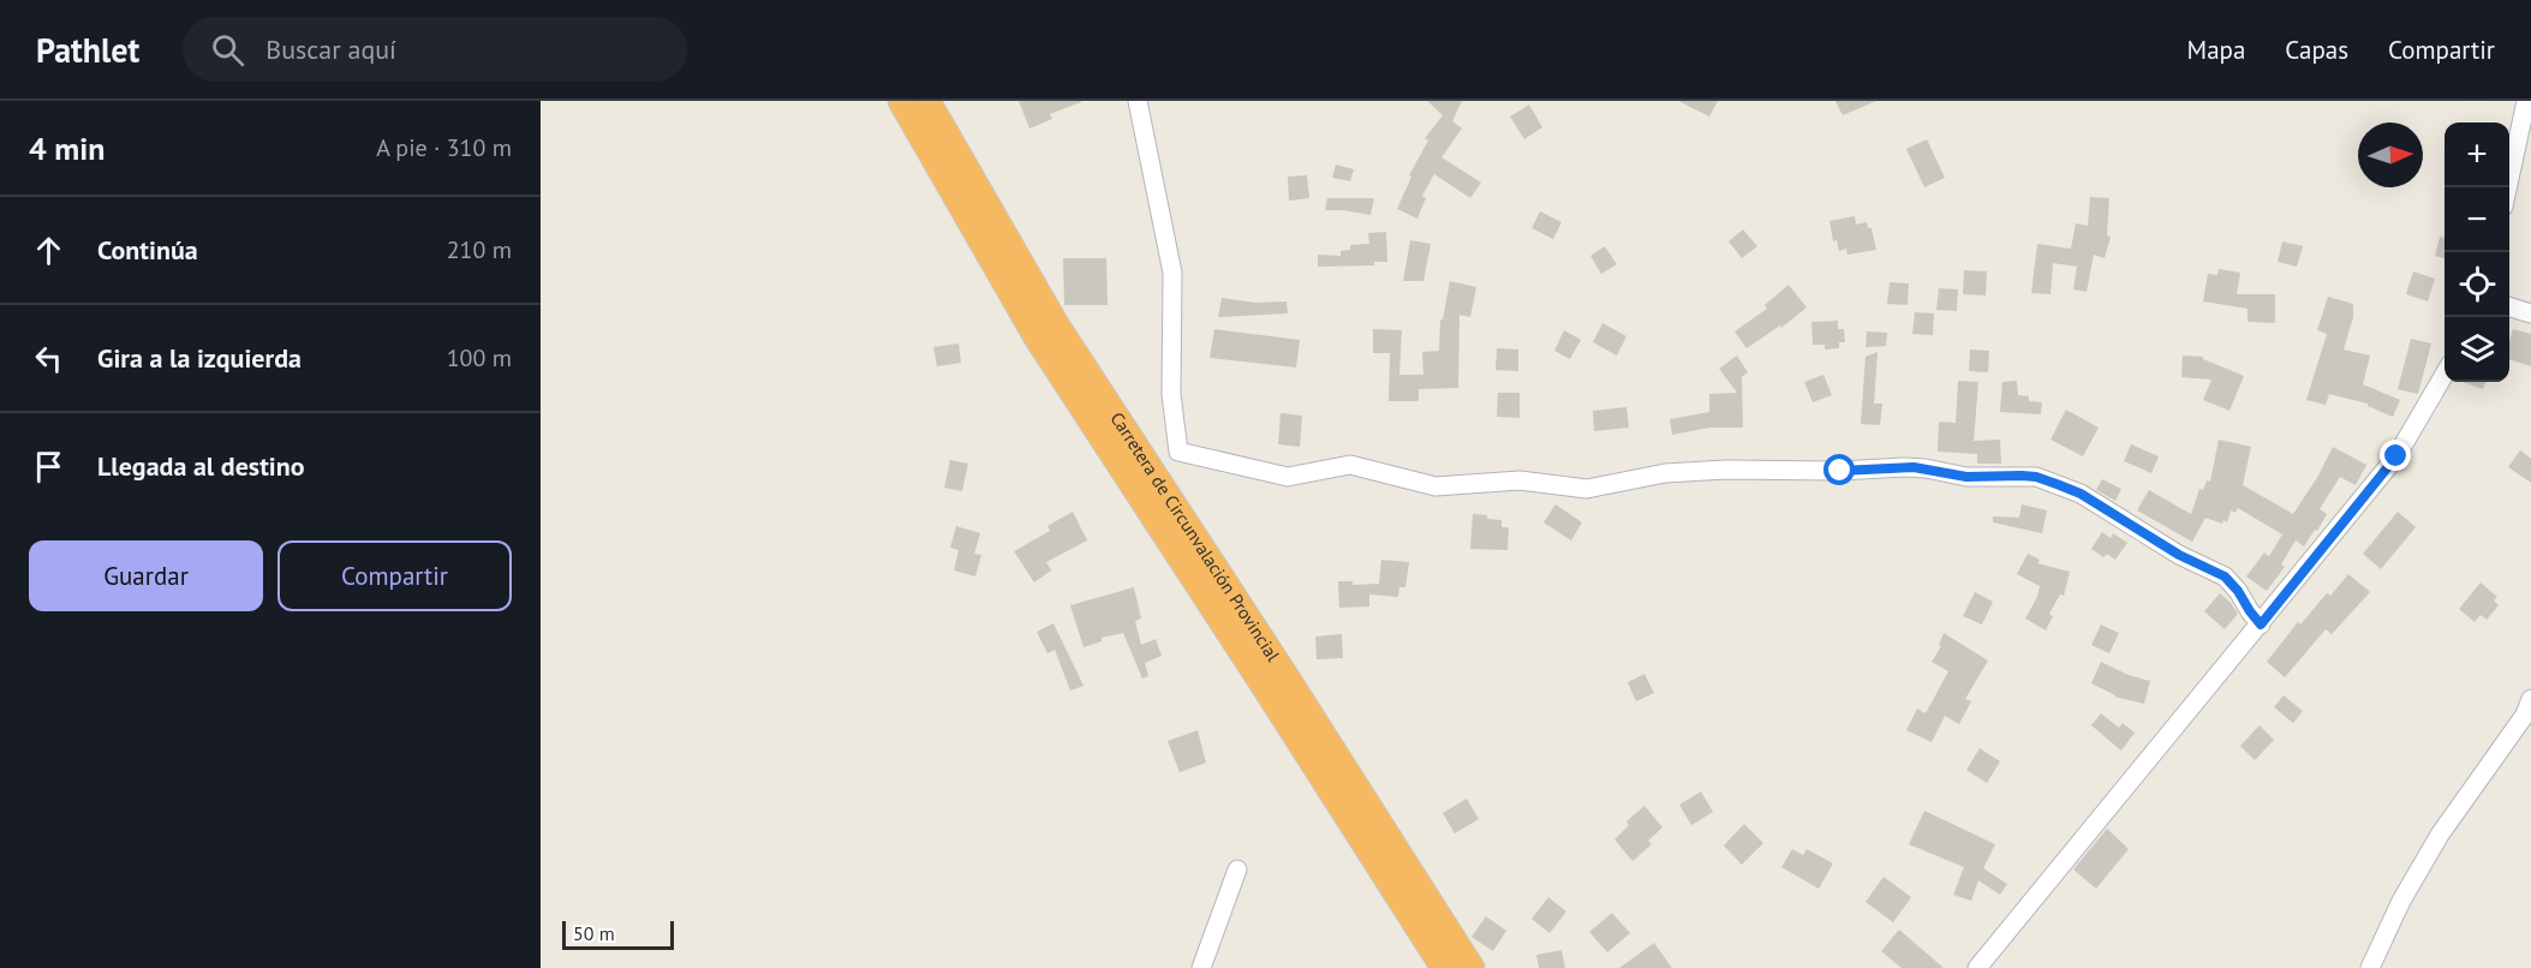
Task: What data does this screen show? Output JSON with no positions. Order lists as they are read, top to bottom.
{
  "streets": {
    "highway": ["Carretera de Circunvalación Provincial"]
  },
  "scale_bar": "50 m",
  "north": "right",
  "page": {
    "header": "Pathlet",
    "search": "Buscar aquí",
    "nav": ["Mapa", "Capas", "Compartir"],
    "heading": ["4 min", "A pie · 310 m"],
    "map_buttons": ["+", "−"],
    "list": [
      ["Continúa", "210 m"],
      ["Gira a la izquierda", "100 m"],
      "Llegada al destino"
    ],
    "buttons": ["Guardar", "Compartir"],
    "scale": "50 m"
  }
}
